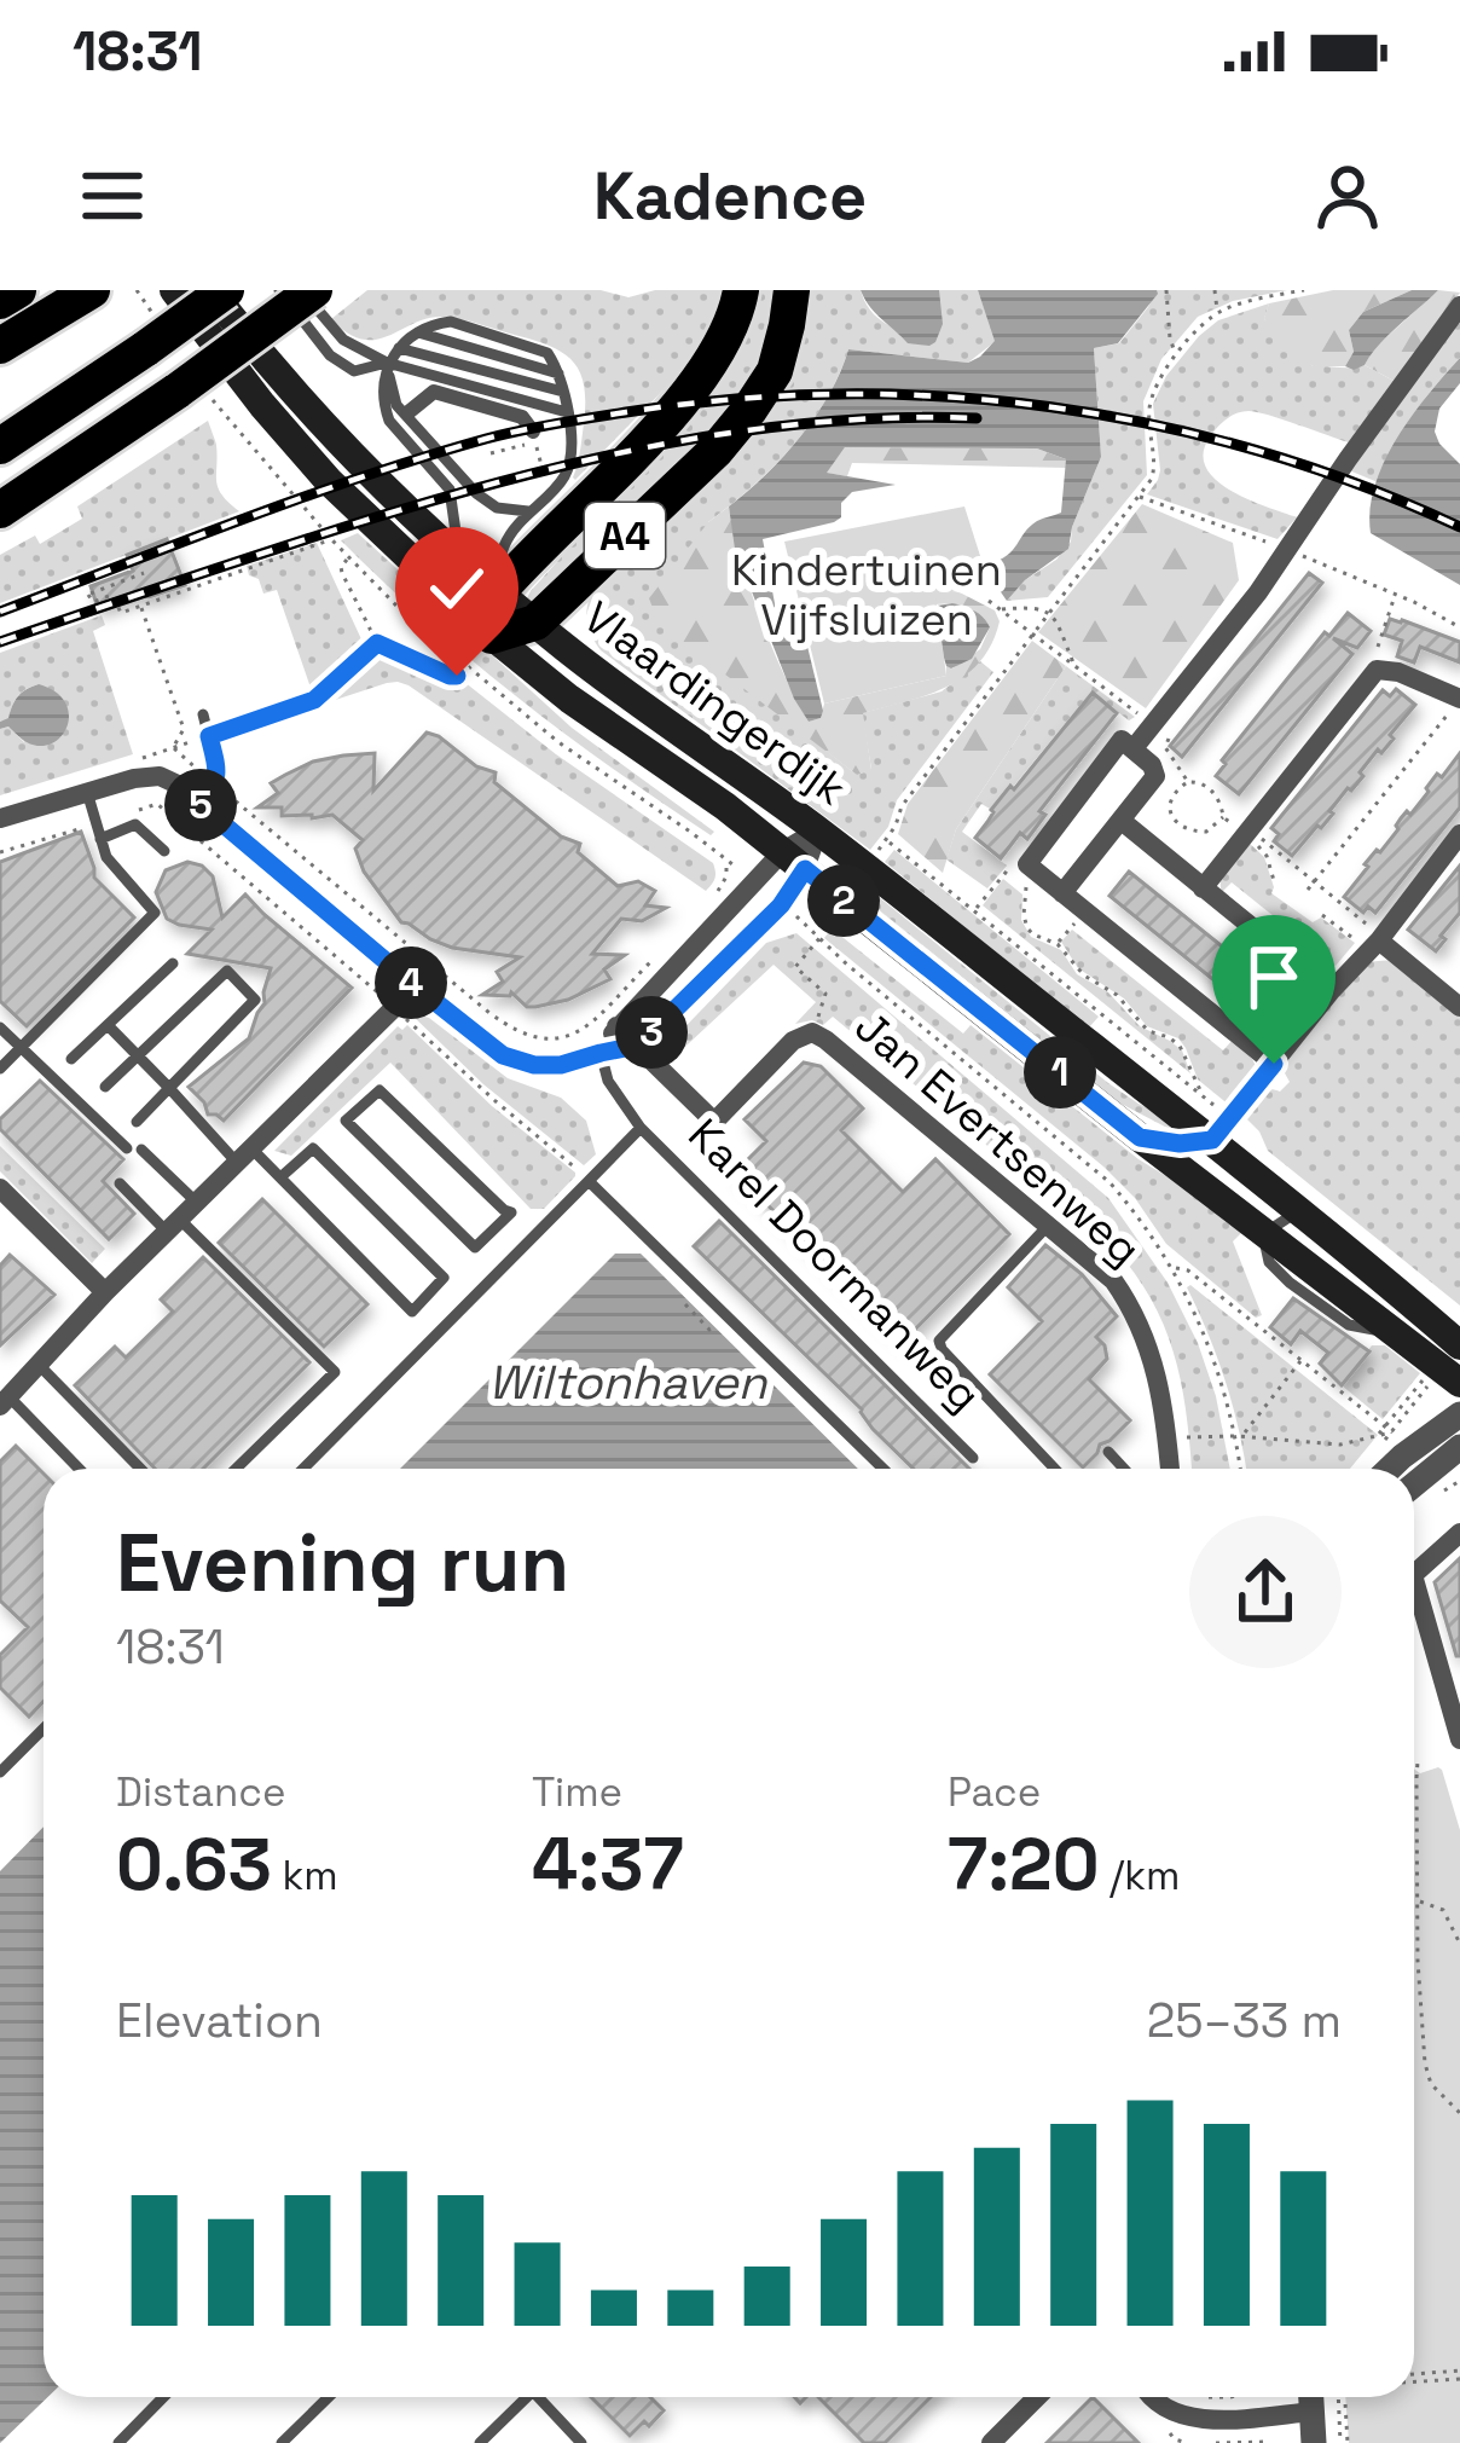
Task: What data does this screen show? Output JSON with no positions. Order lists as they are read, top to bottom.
{
  "streets": {
    "highway": ["A4"],
    "main road": ["Vlaardingerdijk"],
    "street": ["Jan Evertsenweg"],
    "lane": ["Karel Doormanweg"]
  },
  "crossings": [
    ["A4", "Vlaardingerdijk"]
  ],
  "water": ["Wiltonhaven"],
  "parks": ["Kindertuinen Vijfsluizen"],
  "page": {
    "status": "18:31",
    "header": "Kadence",
    "pins": [
      "5",
      "2",
      "4",
      "3",
      "1"
    ],
    "heading": ["Evening run", "18:31"],
    "stats": [
      ["Distance", "0.63 km"],
      ["Time", "4:37"],
      ["Pace", "7:20 /km"]
    ],
    "chart": ["Elevation", "25–33 m"]
  }
}
